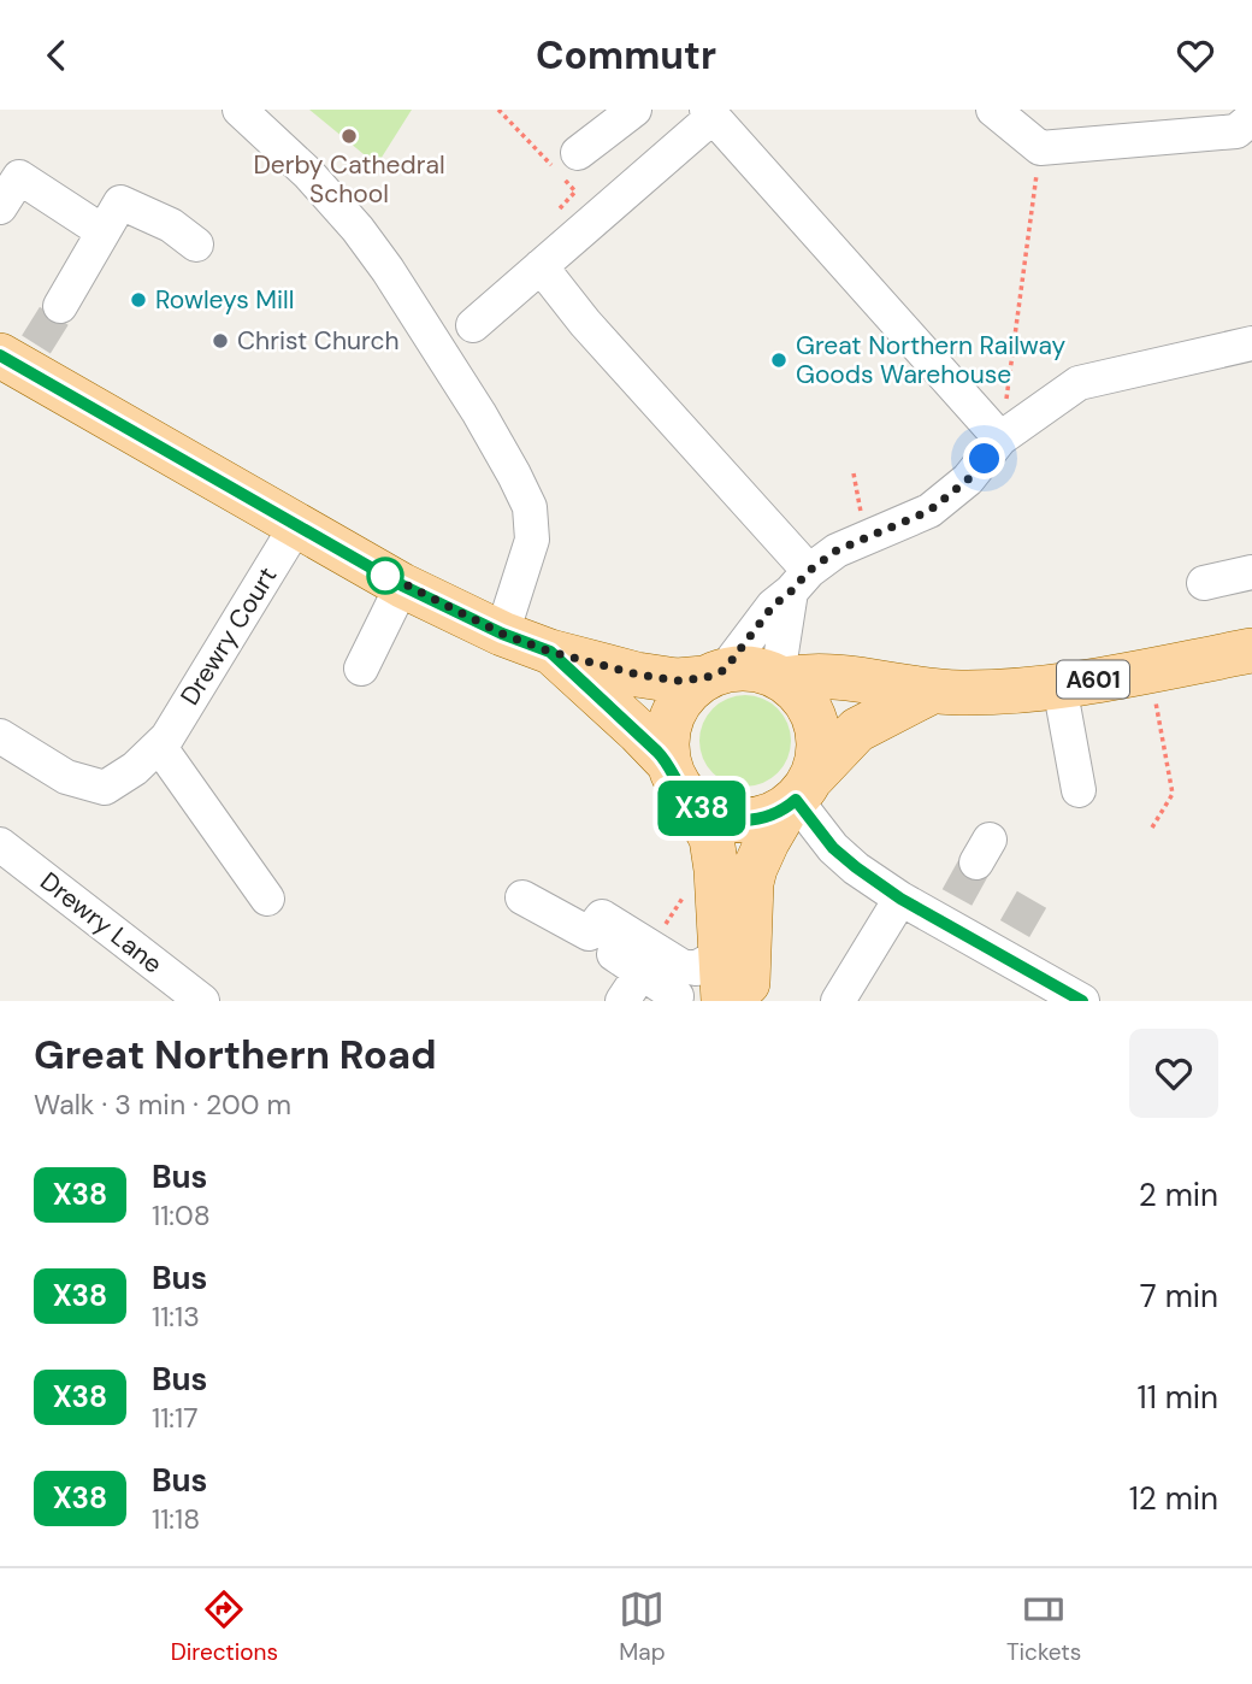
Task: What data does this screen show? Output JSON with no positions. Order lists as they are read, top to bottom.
{
  "streets": {
    "main road": ["A601"],
    "street": ["Drewry Court", "Drewry Lane"]
  },
  "places": [
    "Derby Cathedral School",
    "Rowleys Mill",
    "Christ Church",
    "Great Northern Railway Goods Warehouse"
  ],
  "lines": ["bus line X38"],
  "page": {
    "header": "Commutr",
    "on_map": "X38",
    "heading": ["Great Northern Road", "Walk · 3 min · 200 m"],
    "list": [
      {
        "mark": "X38",
        "name": "Bus",
        "note": "11:08",
        "value": "2 min"
      },
      {
        "mark": "X38",
        "name": "Bus",
        "note": "11:13",
        "value": "7 min"
      },
      {
        "mark": "X38",
        "name": "Bus",
        "note": "11:17",
        "value": "11 min"
      },
      {
        "mark": "X38",
        "name": "Bus",
        "note": "11:18",
        "value": "12 min"
      }
    ],
    "tabs": ["Directions", "Map", "Tickets"]
  }
}
